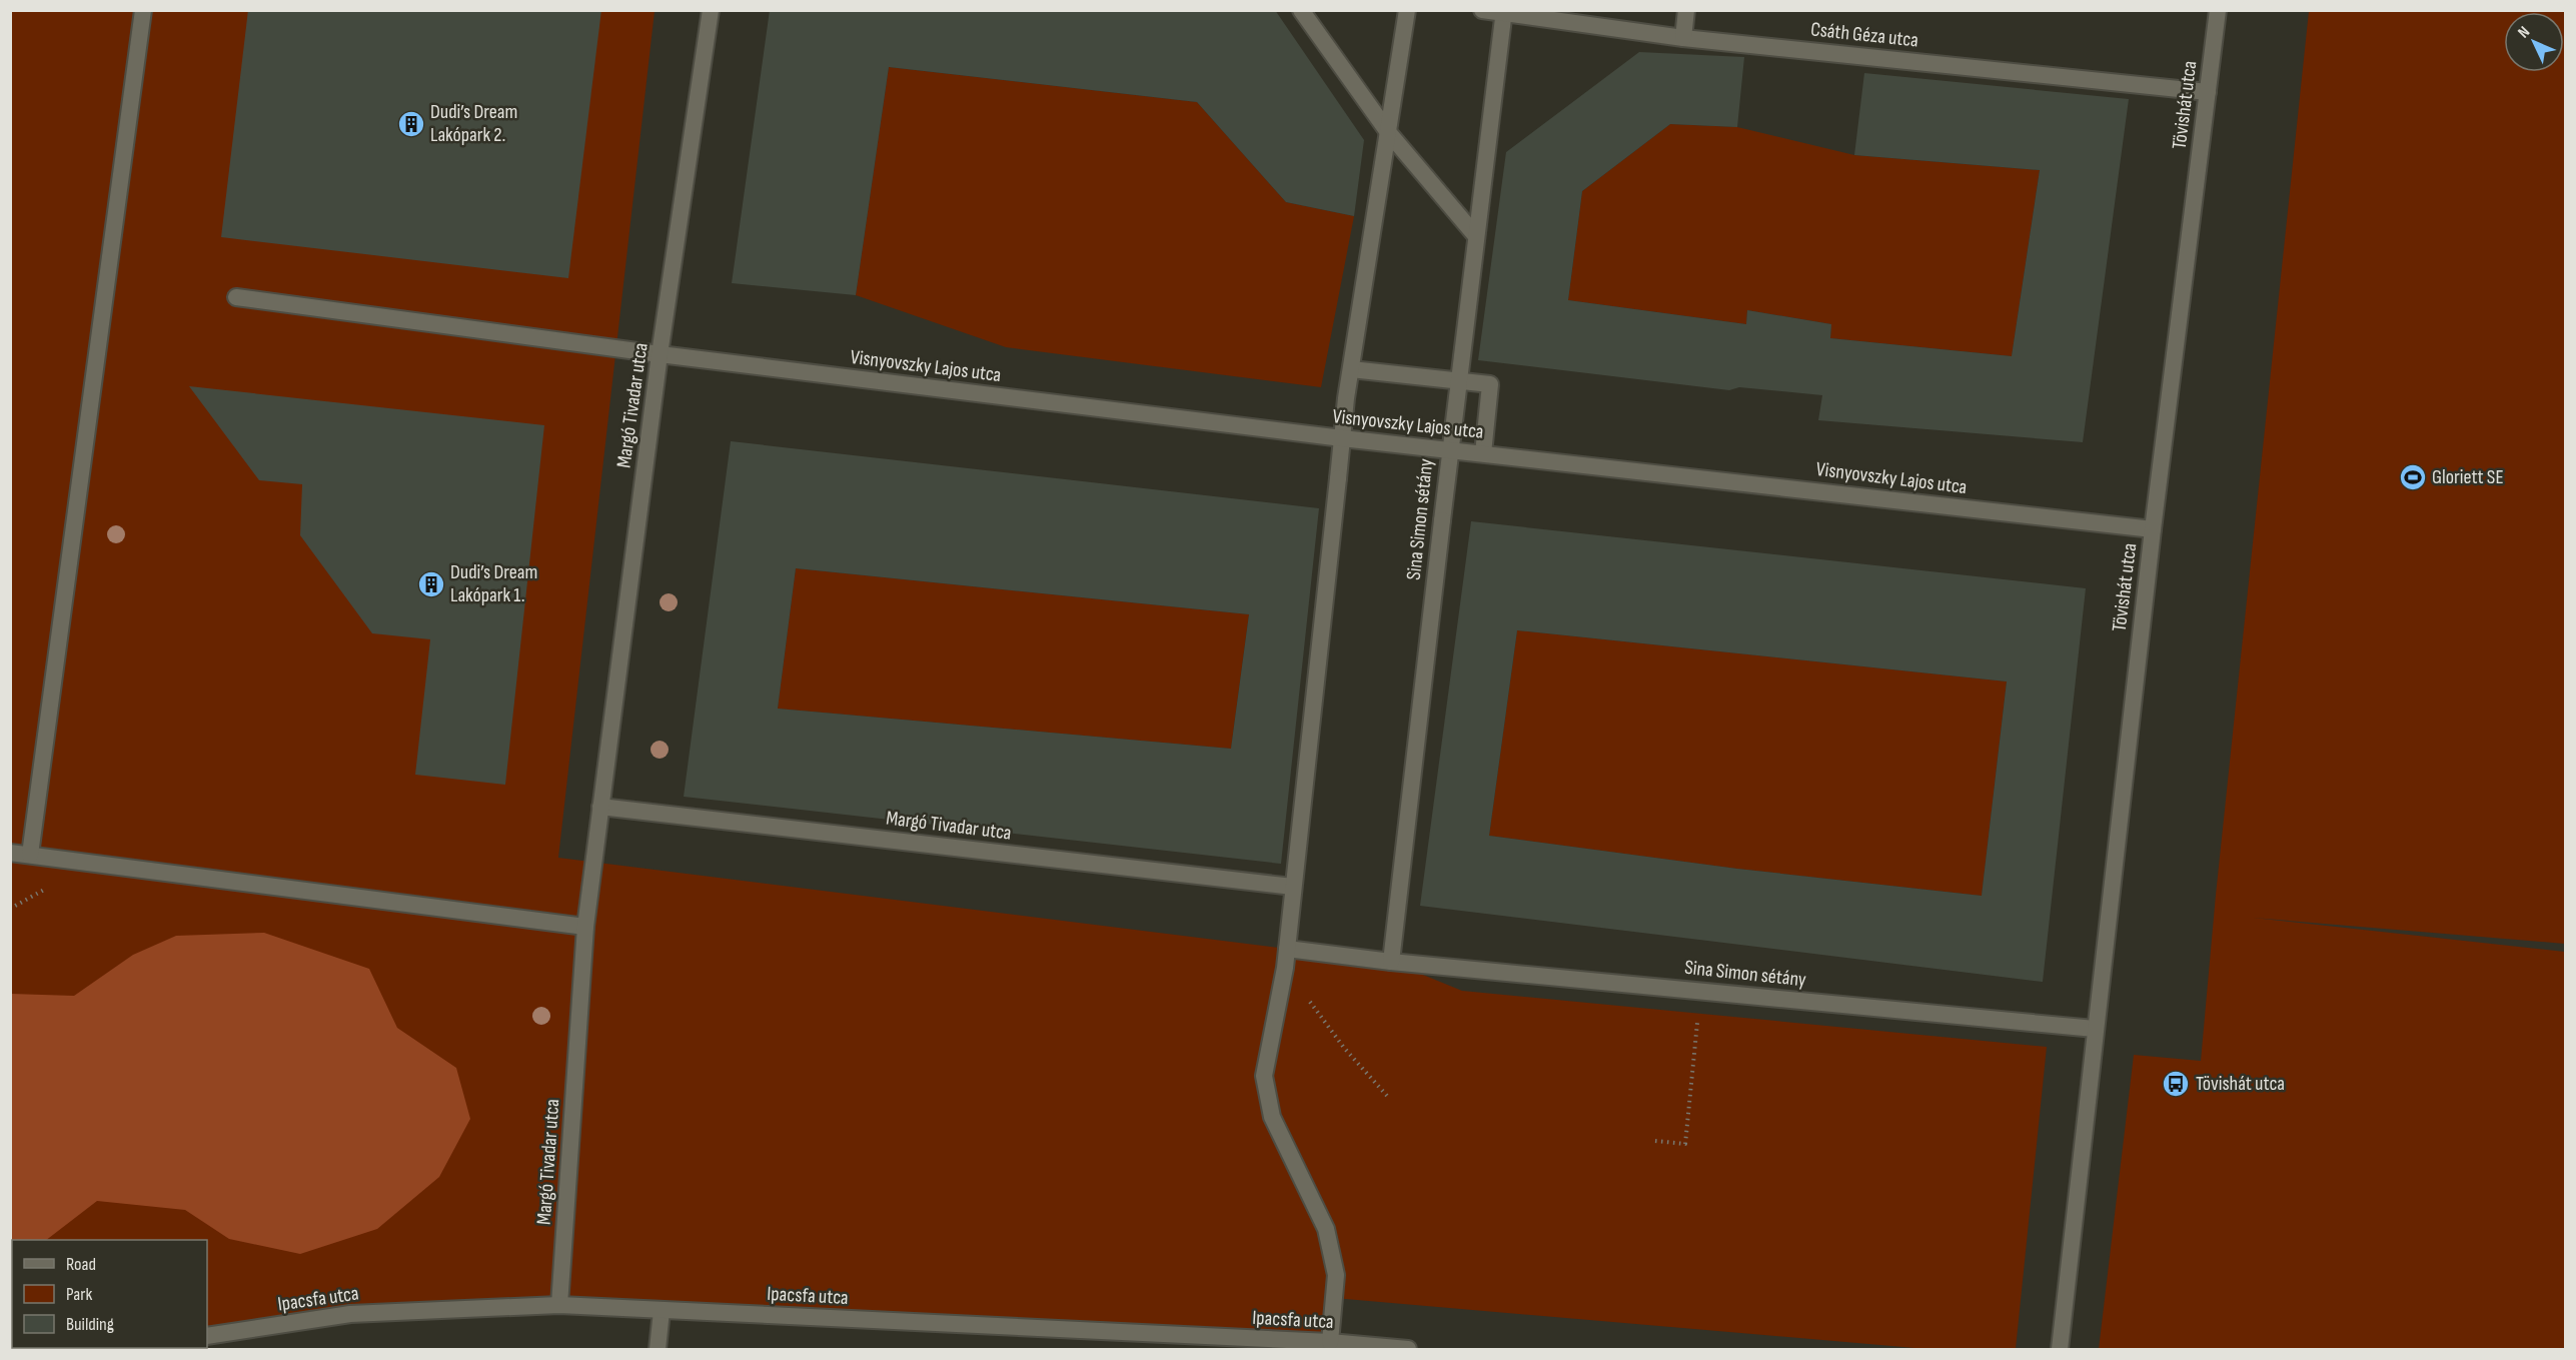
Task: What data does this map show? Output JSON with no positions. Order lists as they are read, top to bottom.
{
  "streets": {
    "street": [
      "Csáth Géza utca",
      "Tövishát utca",
      "Visnyovszky Lajos utca",
      "Margó Tivadar utca",
      "Sina Simon sétány",
      "Ipacsfa utca"
    ]
  },
  "crossings": [
    ["Csáth Géza utca", "Tövishát utca"],
    ["Csáth Géza utca", "Sina Simon sétány"],
    ["Tövishát utca", "Visnyovszky Lajos utca"],
    ["Tövishát utca", "Sina Simon sétány"],
    ["Visnyovszky Lajos utca", "Margó Tivadar utca"],
    ["Visnyovszky Lajos utca", "Sina Simon sétány"],
    ["Margó Tivadar utca", "Ipacsfa utca"]
  ],
  "places": {
    "building": ["Dudi’s Dream Lakópark 2.", "Dudi’s Dream Lakópark 1."],
    "sports": ["Gloriett SE"],
    "bus stop": ["Tövishát utca"]
  },
  "legend": ["Road", "Park", "Building"],
  "north": "top left"
}
